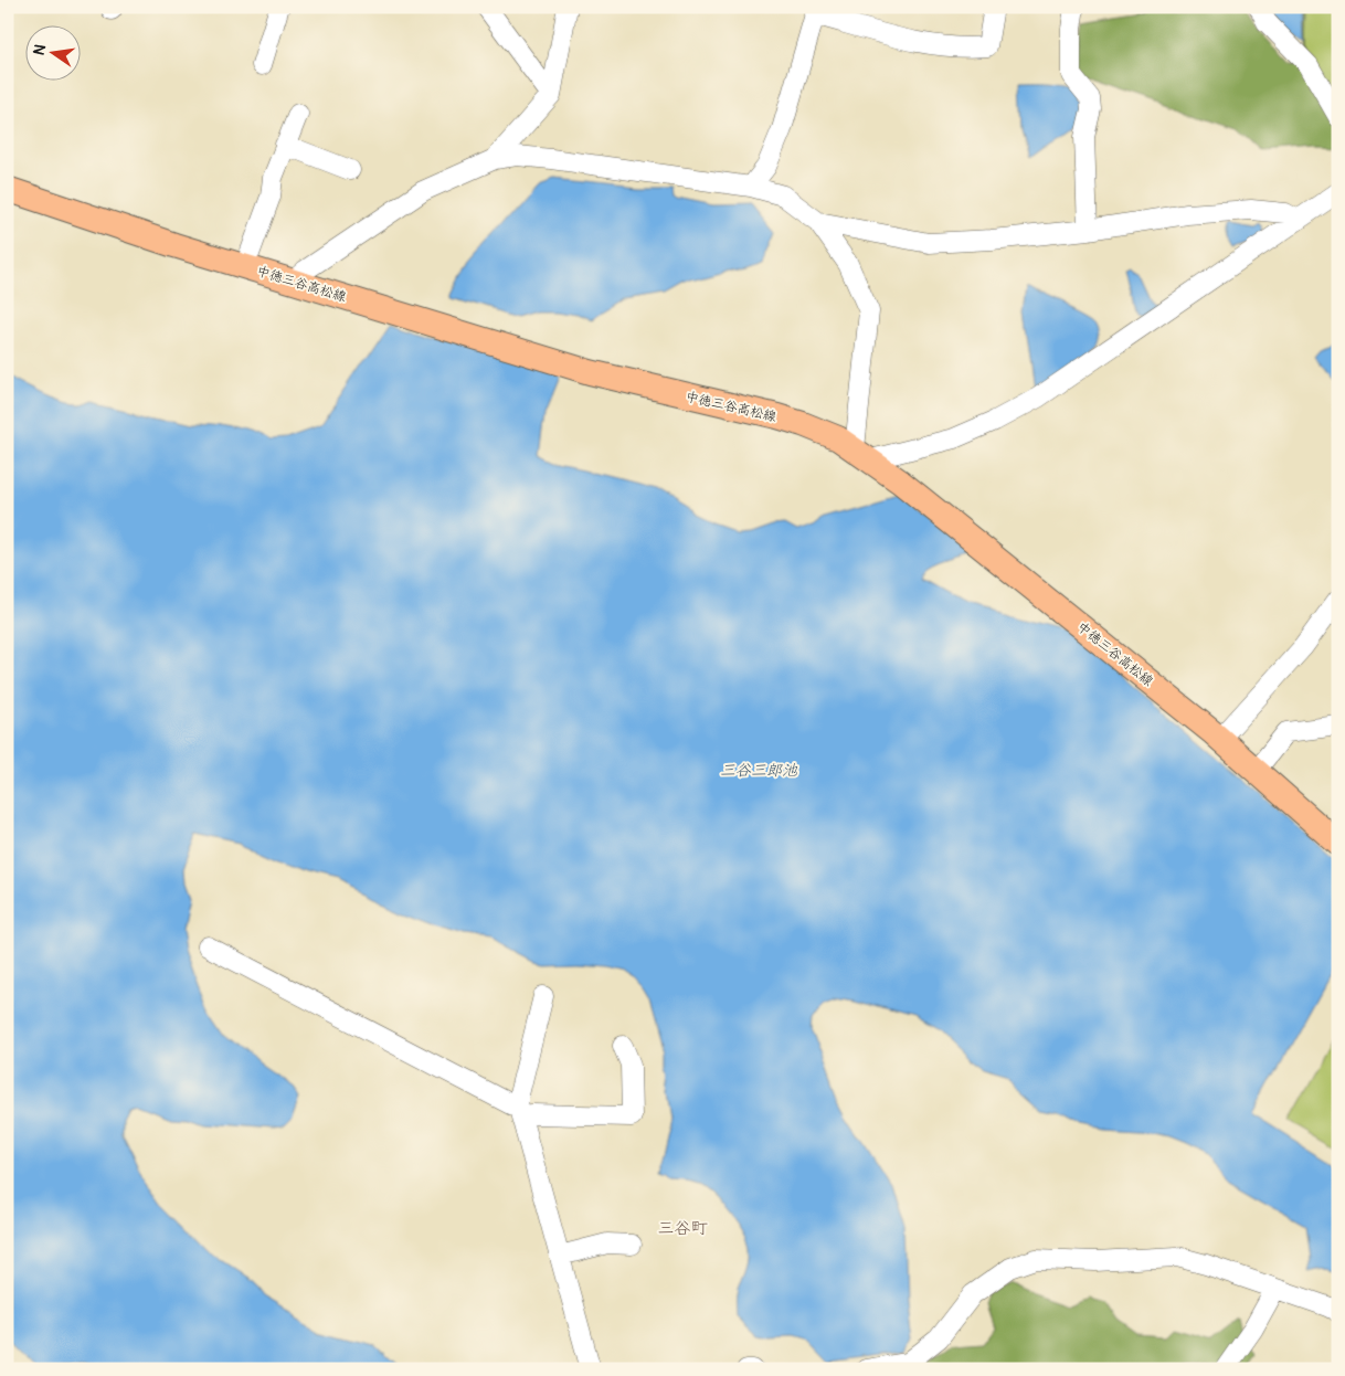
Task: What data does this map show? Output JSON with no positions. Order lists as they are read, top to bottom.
{
  "streets": {
    "main road": ["中徳三谷高松線"]
  },
  "districts": ["三谷町"],
  "water": ["三谷三郎池"],
  "north": "left"
}
